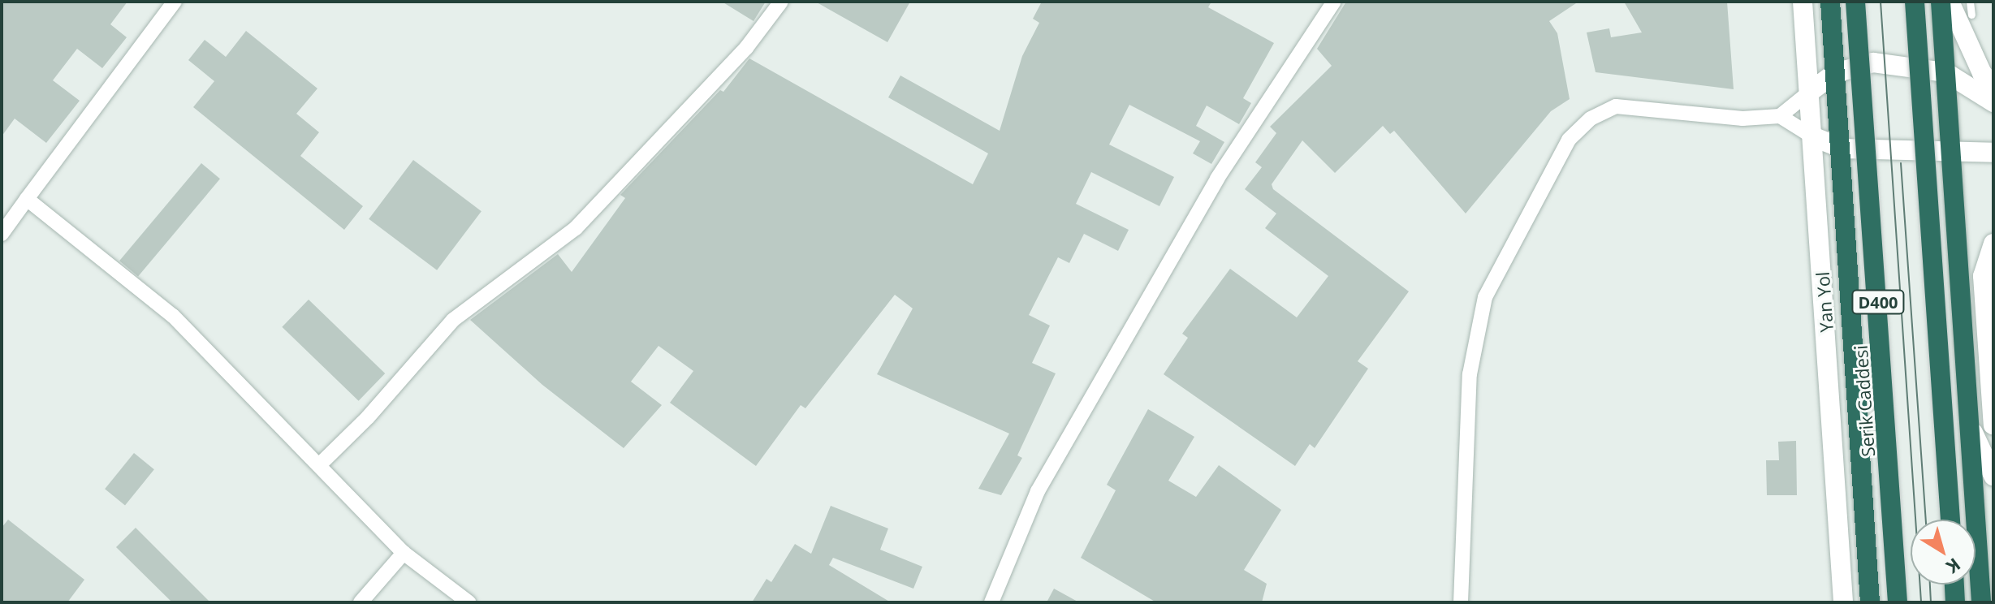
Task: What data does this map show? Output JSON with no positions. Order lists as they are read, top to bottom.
{
  "streets": {
    "highway": ["D400", "Serik Caddesi"],
    "street": ["Yan Yol"]
  },
  "north": "bottom right"
}
